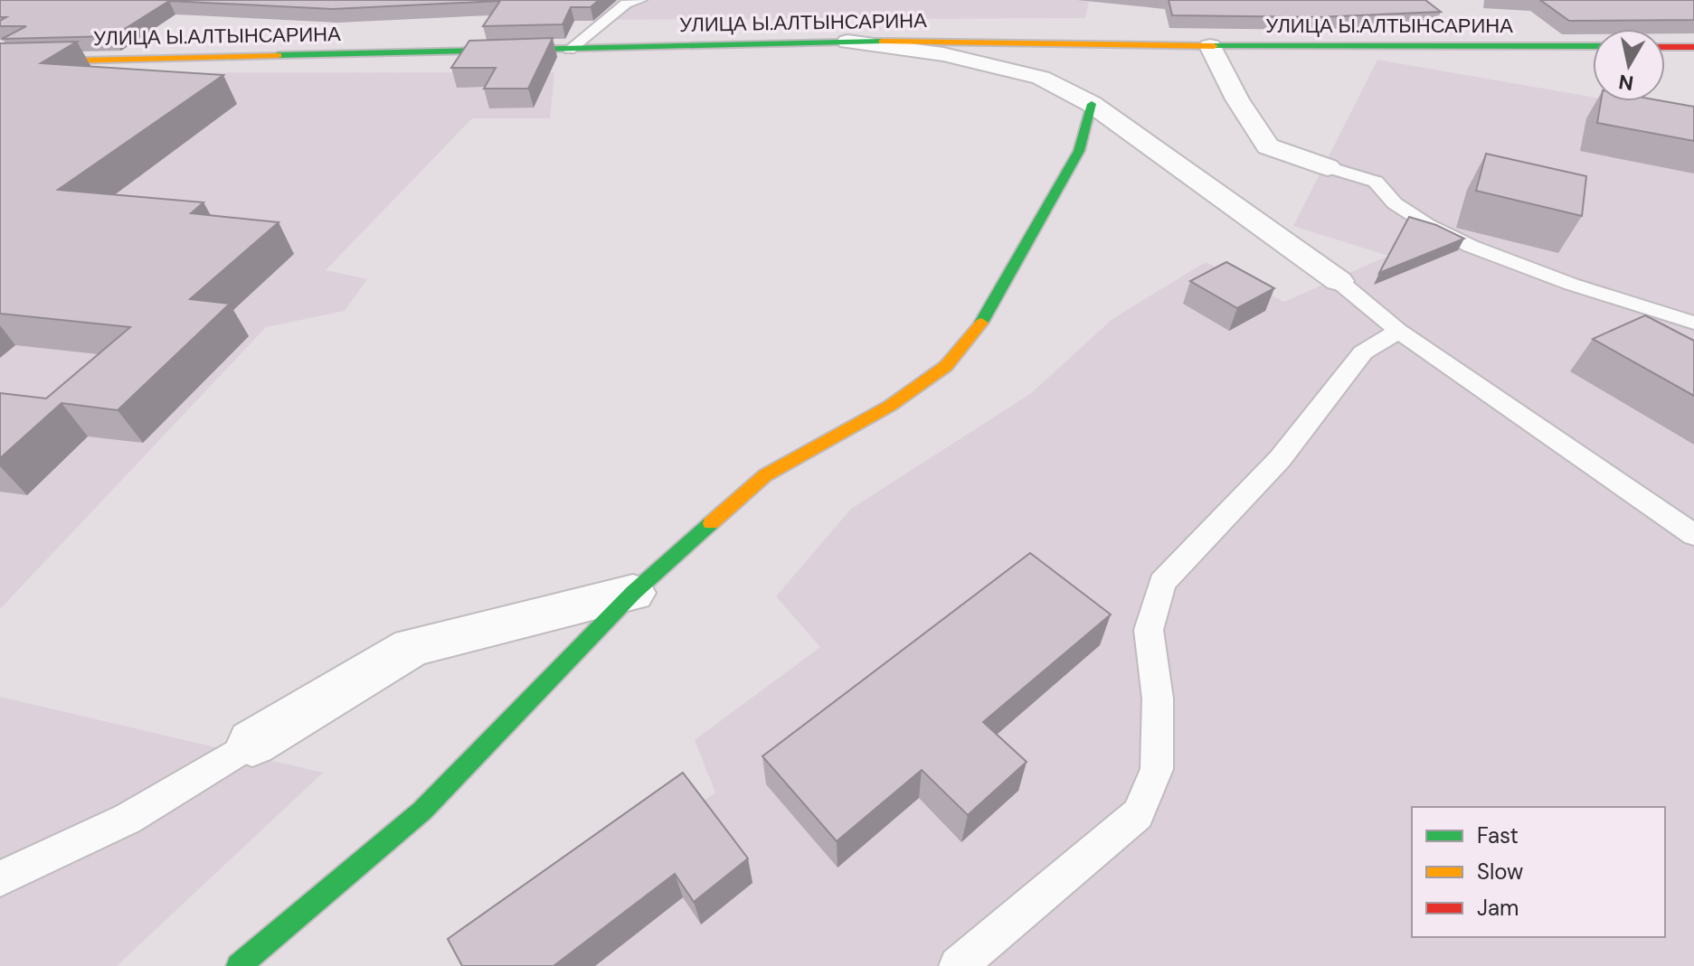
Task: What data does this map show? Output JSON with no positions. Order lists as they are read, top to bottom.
{
  "streets": {
    "street": ["УЛИЦА Ы.АЛТЫНСАРИНА"]
  },
  "legend": ["Fast", "Slow", "Jam"],
  "north": "bottom"
}
